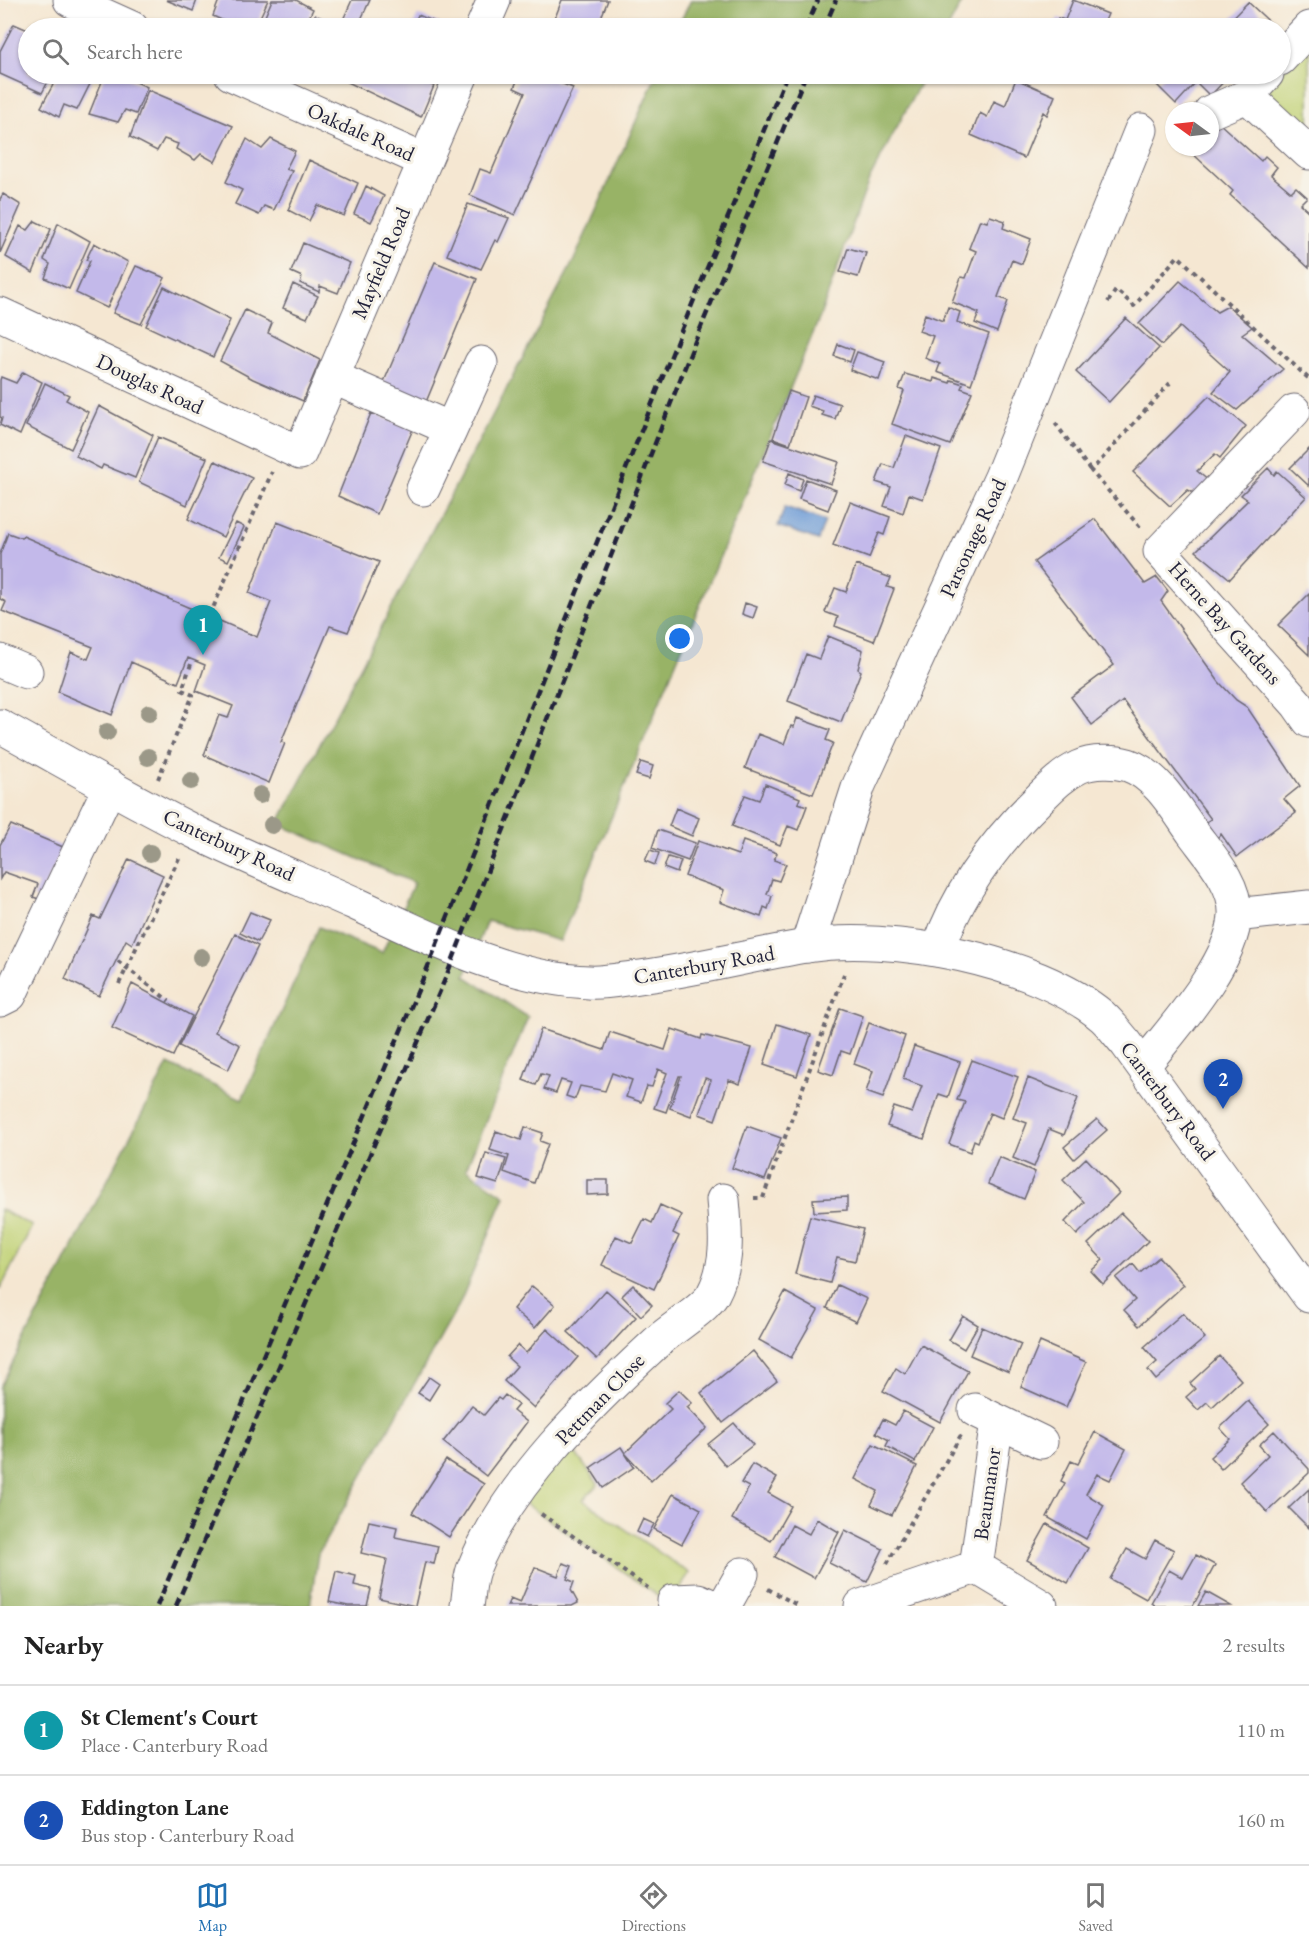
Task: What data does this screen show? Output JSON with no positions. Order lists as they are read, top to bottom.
{
  "streets": {
    "street": [
      "Oakdale Road",
      "Mayfield Road",
      "Douglas Road",
      "Parsonage Road",
      "Herne Bay Gardens",
      "Canterbury Road",
      "Pettman Close",
      "Beaumanor"
    ]
  },
  "crossings": [
    ["Oakdale Road", "Mayfield Road"],
    ["Mayfield Road", "Douglas Road"],
    ["Parsonage Road", "Canterbury Road"]
  ],
  "north": "left",
  "page": {
    "search": "Search here",
    "pins": ["1", "2"],
    "heading": ["Nearby", "2 results"],
    "list": [
      {
        "mark": "1",
        "name": "St Clement's Court",
        "note": "Place · Canterbury Road",
        "value": "110 m"
      },
      {
        "mark": "2",
        "name": "Eddington Lane",
        "note": "Bus stop · Canterbury Road",
        "value": "160 m"
      }
    ],
    "nav": ["Map", "Directions", "Saved"]
  }
}
